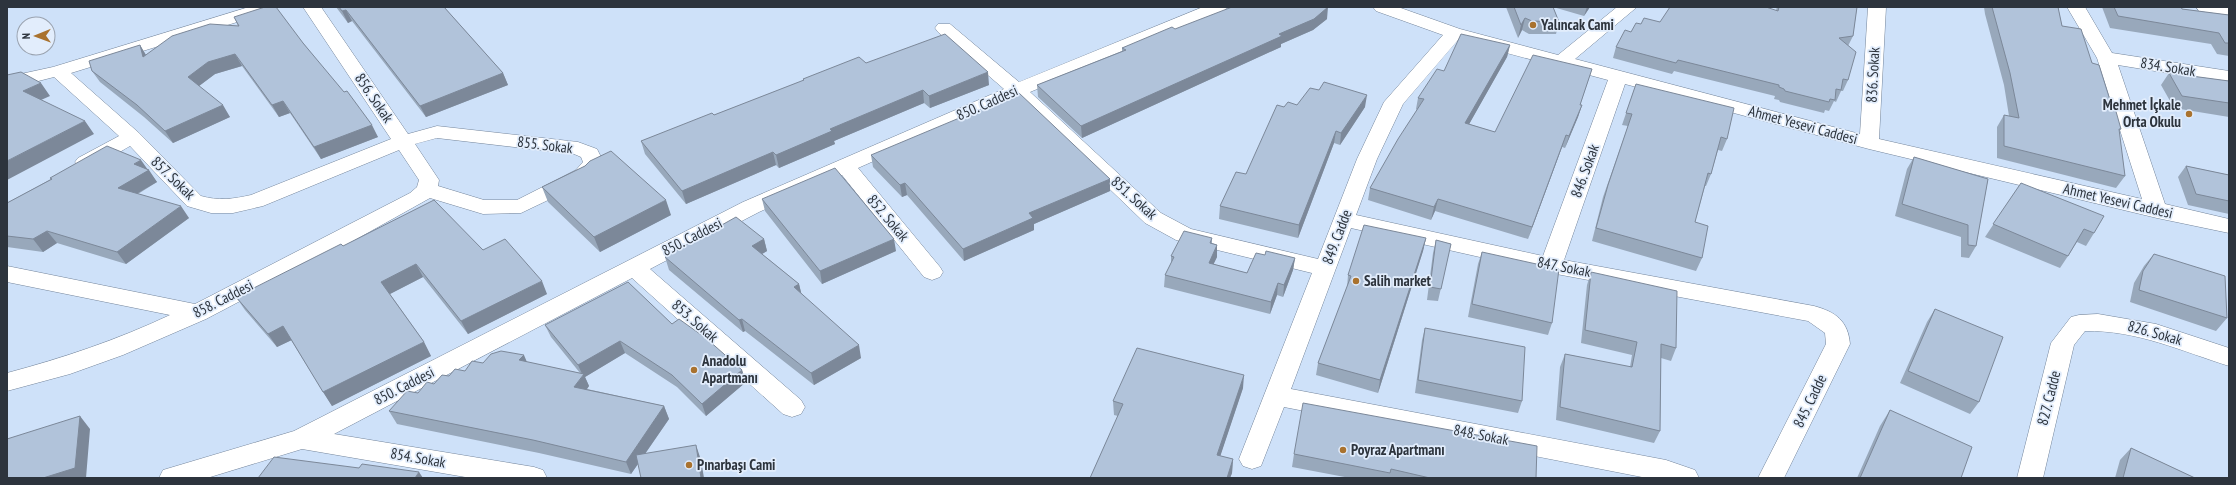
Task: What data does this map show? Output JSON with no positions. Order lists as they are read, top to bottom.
{
  "streets": {
    "street": [
      "834. Sokak",
      "836. Sokak",
      "856. Sokak",
      "850. Caddesi",
      "Ahmet Yesevi Caddesi",
      "855. Sokak",
      "846. Sokak",
      "857. Sokak",
      "851. Sokak",
      "852. Sokak",
      "849. Cadde",
      "847. Sokak",
      "858. Caddesi",
      "853. Sokak",
      "826. Sokak",
      "827. Cadde",
      "845. Cadde",
      "848. Sokak",
      "854. Sokak"
    ]
  },
  "crossings": [
    ["836. Sokak", "Ahmet Yesevi Caddesi"],
    ["856. Sokak", "855. Sokak"],
    ["856. Sokak", "857. Sokak"],
    ["856. Sokak", "858. Caddesi"],
    ["850. Caddesi", "851. Sokak"],
    ["850. Caddesi", "852. Sokak"],
    ["850. Caddesi", "853. Sokak"],
    ["850. Caddesi", "854. Sokak"],
    ["Ahmet Yesevi Caddesi", "846. Sokak"],
    ["Ahmet Yesevi Caddesi", "849. Cadde"],
    ["855. Sokak", "857. Sokak"],
    ["855. Sokak", "858. Caddesi"],
    ["846. Sokak", "847. Sokak"],
    ["851. Sokak", "849. Cadde"],
    ["849. Cadde", "847. Sokak"],
    ["849. Cadde", "848. Sokak"],
    ["847. Sokak", "845. Cadde"],
    ["826. Sokak", "827. Cadde"]
  ],
  "places": [
    "Yalıncak Cami",
    "Mehmet İçkale Orta Okulu",
    "Salih market",
    "Anadolu Apartmanı",
    "Poyraz Apartmanı",
    "Pınarbaşı Cami"
  ],
  "north": "left"
}
